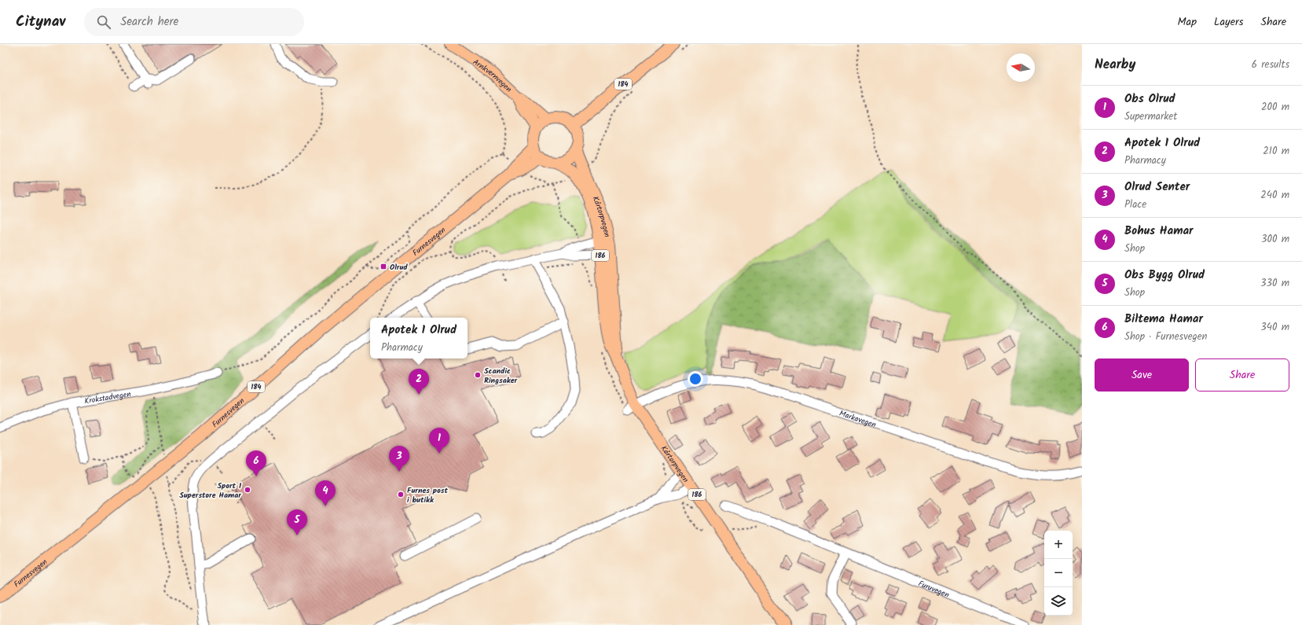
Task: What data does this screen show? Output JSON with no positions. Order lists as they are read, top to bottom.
{
  "streets": {
    "main road": [
      "Arnkvernvegen",
      "184",
      "Kårtorpvegen",
      "Furnesvegen",
      "186"
    ],
    "street": ["Krokstadvegen", "Markavegen", "Furuvegen"]
  },
  "crossings": [
    ["184", "Kårtorpvegen"],
    ["184", "Furnesvegen"],
    ["Kårtorpvegen", "Furnesvegen"],
    ["Kårtorpvegen", "Markavegen"]
  ],
  "places": {
    "transit": ["Olrud"],
    "other": ["Scandic Ringsaker", "Sport 1 Superstore Hamar", "Furnes post i butikk"]
  },
  "north": "left",
  "page": {
    "header": "Citynav",
    "search": "Search here",
    "nav": ["Map", "Layers", "Share"],
    "heading": ["Nearby", "6 results"],
    "list": [
      {
        "mark": "1",
        "name": "Obs Olrud",
        "note": "Supermarket",
        "value": "200 m"
      },
      {
        "mark": "2",
        "name": "Apotek 1 Olrud",
        "note": "Pharmacy",
        "value": "210 m"
      },
      {
        "mark": "3",
        "name": "Olrud Senter",
        "note": "Place",
        "value": "240 m"
      },
      {
        "mark": "4",
        "name": "Bohus Hamar",
        "note": "Shop",
        "value": "300 m"
      },
      {
        "mark": "5",
        "name": "Obs Bygg Olrud",
        "note": "Shop",
        "value": "330 m"
      },
      {
        "mark": "6",
        "name": "Biltema Hamar",
        "note": "Shop · Furnesvegen",
        "value": "340 m"
      }
    ],
    "popup": ["Apotek 1 Olrud", "Pharmacy"],
    "buttons": ["Save", "Share"],
    "pins": [
      "2",
      "1",
      "3",
      "6",
      "4",
      "5"
    ],
    "map_buttons": ["+", "−"]
  }
}
